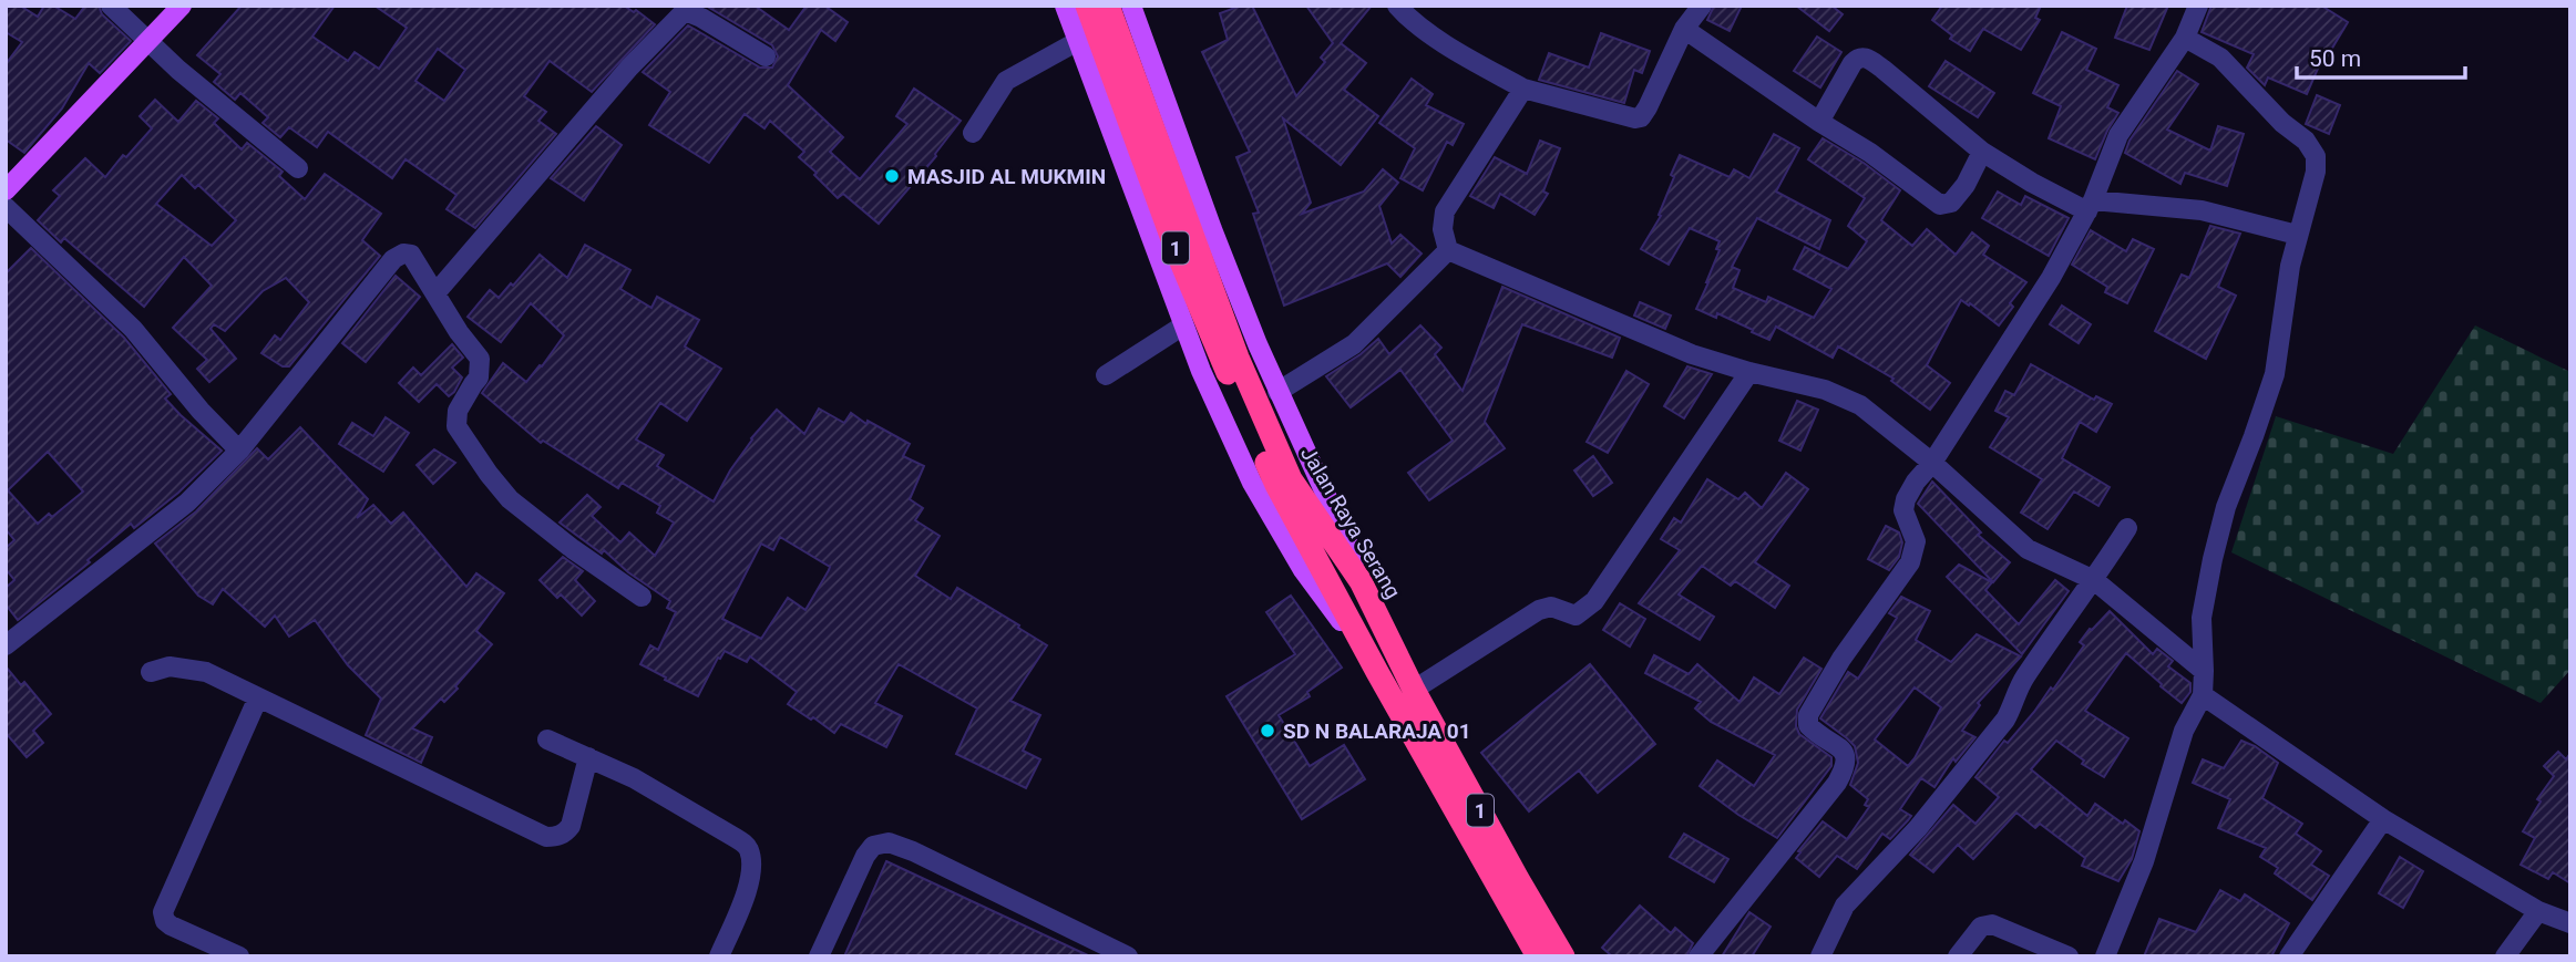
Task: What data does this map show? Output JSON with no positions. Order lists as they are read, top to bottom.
{
  "streets": {
    "highway": ["1", "Jalan Raya Serang"]
  },
  "places": ["MASJID AL MUKMIN", "SD N BALARAJA 01"],
  "scale_bar": "50 m"
}
